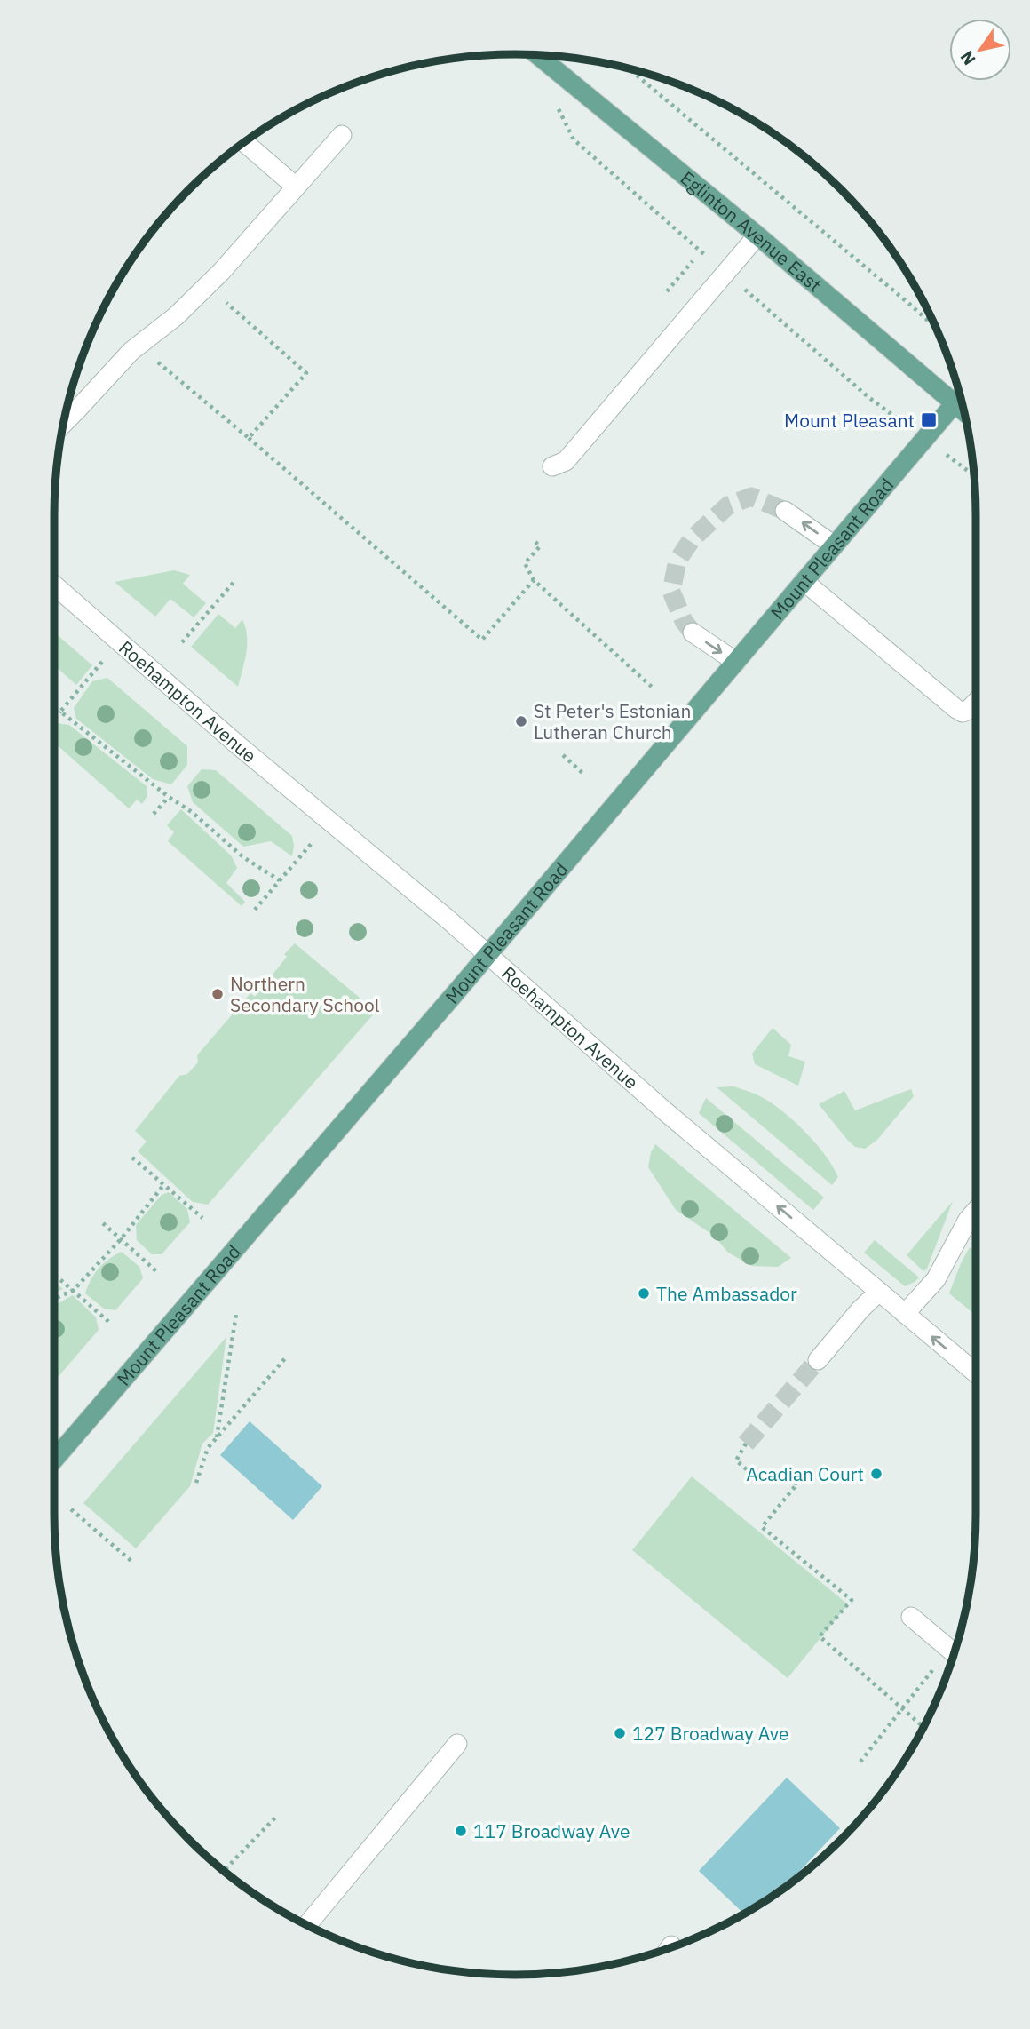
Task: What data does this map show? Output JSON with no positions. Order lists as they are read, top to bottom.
{
  "streets": {
    "main road": ["Eglinton Avenue East", "Mount Pleasant Road"],
    "street": ["Roehampton Avenue"]
  },
  "crossings": [
    ["Eglinton Avenue East", "Mount Pleasant Road"],
    ["Mount Pleasant Road", "Roehampton Avenue"]
  ],
  "one_way": ["Roehampton Avenue"],
  "places": {
    "transit": ["Mount Pleasant"],
    "other": [
      "St Peter's Estonian Lutheran Church",
      "Northern Secondary School",
      "The Ambassador",
      "Acadian Court",
      "127 Broadway Ave",
      "117 Broadway Ave"
    ]
  },
  "north": "bottom left"
}
